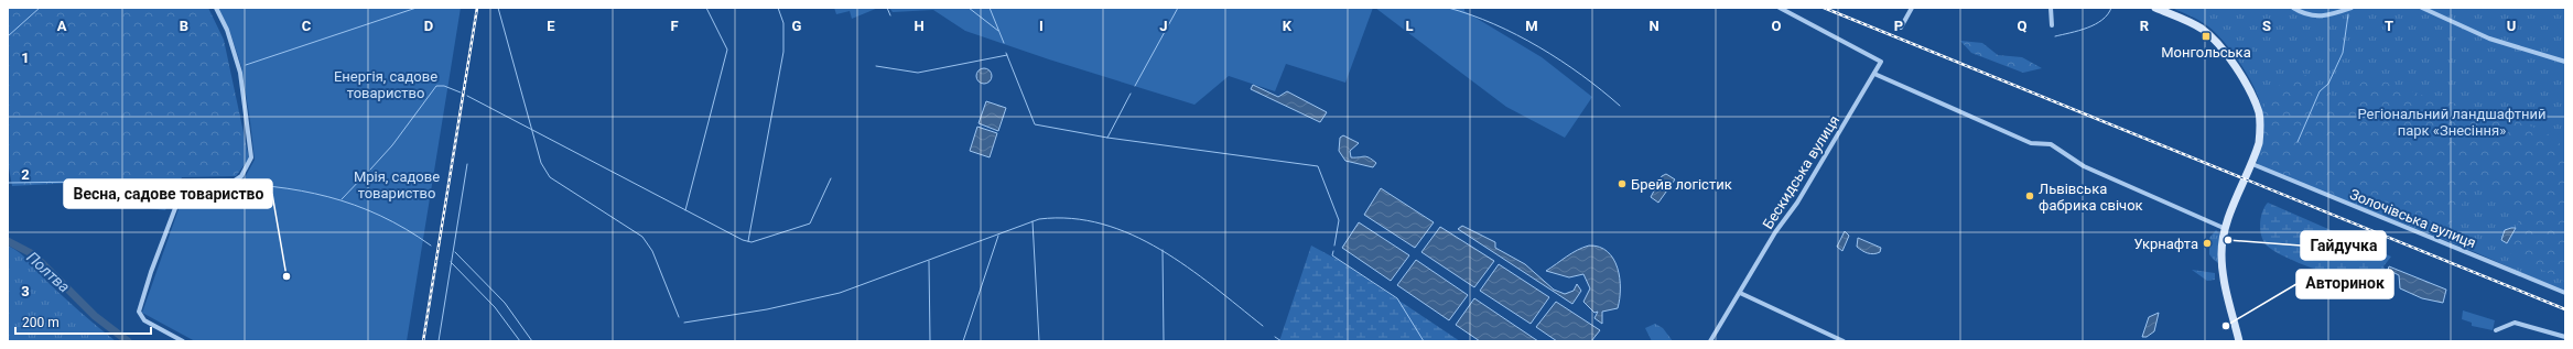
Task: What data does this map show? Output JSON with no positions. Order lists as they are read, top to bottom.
{
  "streets": {
    "street": ["Бескидська вулиця", "Золочівська вулиця"]
  },
  "water": ["Полтва"],
  "parks": ["Енергія, садове товариство", "Регіональний ландшафтний парк «Знесіння»", "Мрія, садове товариство"],
  "places": {
    "transit": ["Монгольська"],
    "other": [
      "Брейв логістик",
      "Львівська фабрика свічок",
      "Гайдучка",
      "Укрнафта",
      "Весна, садове товариство",
      "Авторинок"
    ]
  },
  "scale_bar": "200 m",
  "grid": {
    "columns": [
      "A",
      "B",
      "C",
      "D",
      "E",
      "F",
      "G",
      "H",
      "I",
      "J",
      "K",
      "L",
      "M",
      "N",
      "O",
      "P",
      "Q",
      "R",
      "S",
      "T",
      "U"
    ],
    "rows": ["1", "2", "3"]
  }
}
